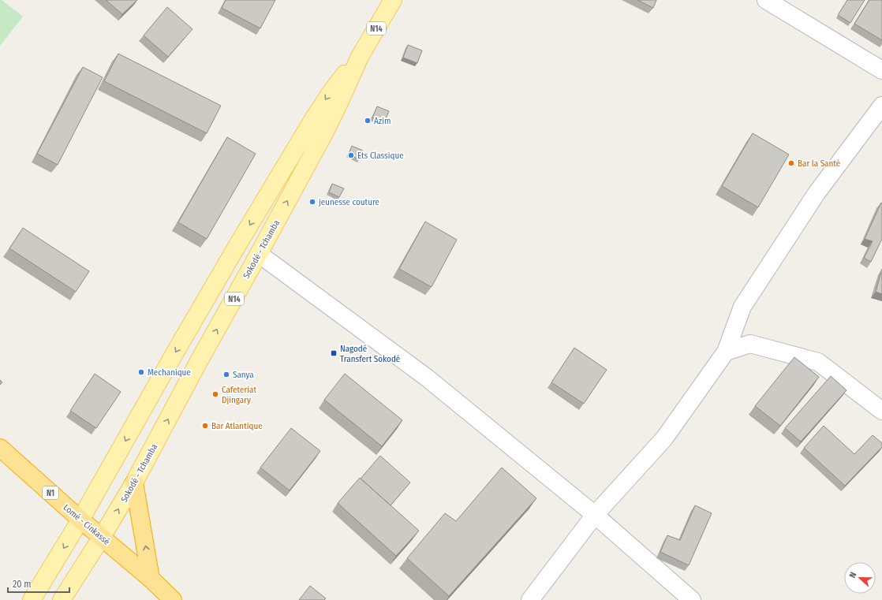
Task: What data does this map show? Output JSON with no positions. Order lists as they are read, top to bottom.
{
  "streets": {
    "highway": ["N1", "Lomé - Cinkassé"],
    "main road": ["N14", "Sokodé - Tchamba"]
  },
  "crossings": [
    ["Sokodé - Tchamba", "Lomé - Cinkassé"]
  ],
  "places": {
    "other": [
      "Azim",
      "Ets Classique",
      "Bar la Santé",
      "jeunesse couture",
      "Mechanique",
      "Sanya",
      "Cafeteriat Djingary",
      "Bar Atlantique"
    ],
    "transit": ["Nagodé Transfert Sokodé"]
  },
  "scale_bar": "20 m",
  "north": "left"
}
